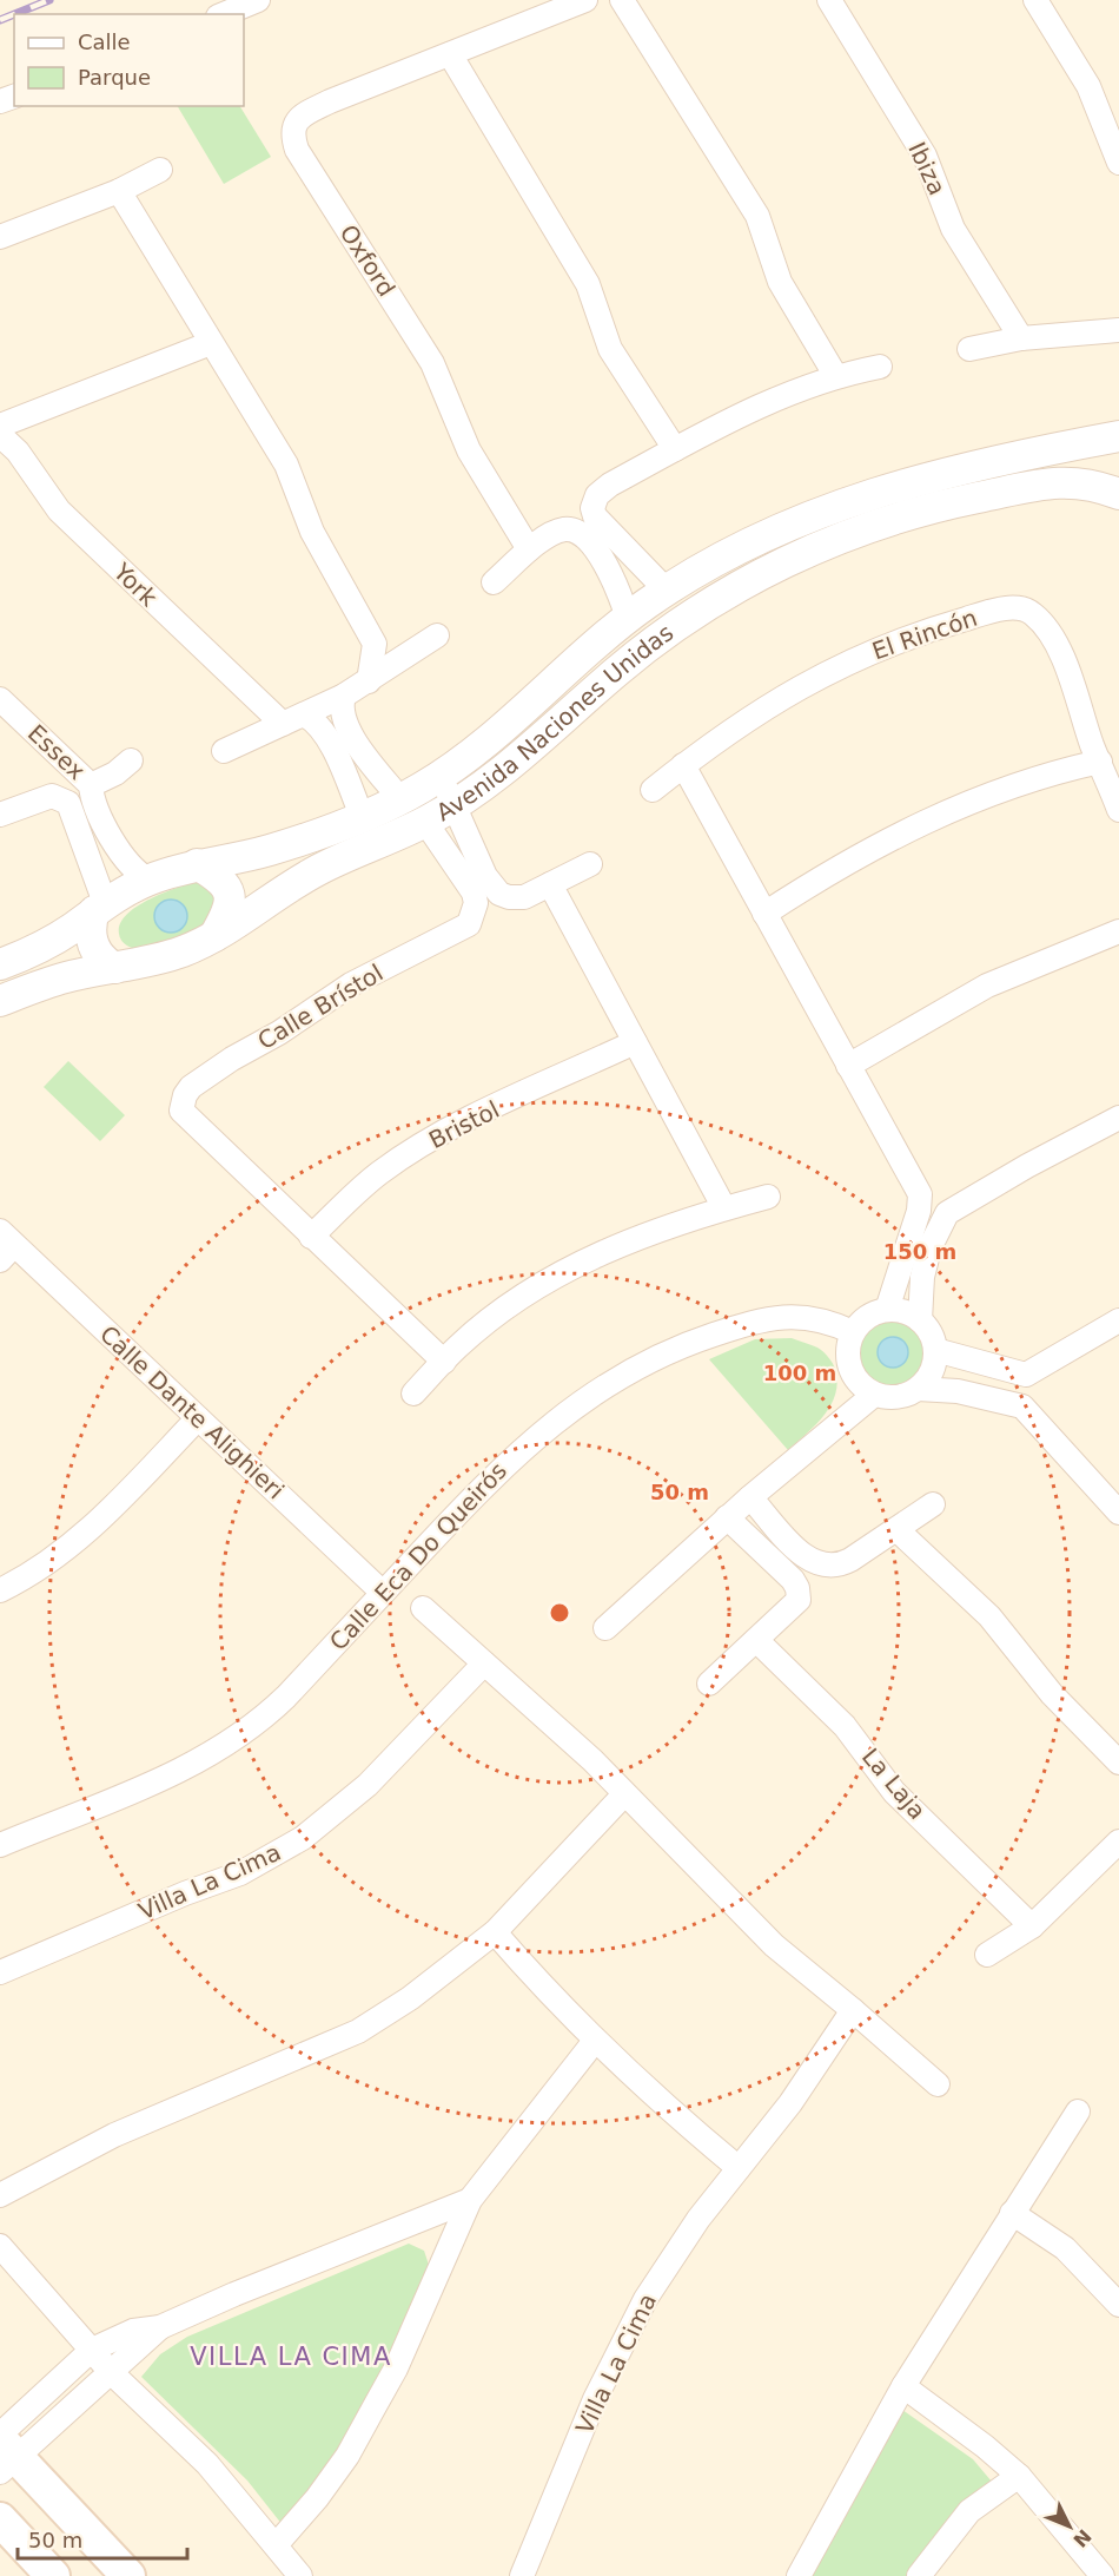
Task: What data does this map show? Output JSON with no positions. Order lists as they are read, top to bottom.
{
  "streets": {
    "street": [
      "Ibiza",
      "Oxford",
      "York",
      "El Rincón",
      "Avenida Naciones Unidas",
      "Essex",
      "Calle Brístol",
      "Bristol",
      "Calle Dante Alighieri",
      "Calle Eca Do Queirós",
      "La Laja",
      "Villa La Cima"
    ]
  },
  "crossings": [
    ["York", "Avenida Naciones Unidas"],
    ["Avenida Naciones Unidas", "Essex"],
    ["Avenida Naciones Unidas", "Calle Brístol"],
    ["Calle Brístol", "Bristol"],
    ["Calle Dante Alighieri", "Calle Eca Do Queirós"]
  ],
  "districts": ["VILLA LA CIMA"],
  "legend": ["Calle", "Parque"],
  "scale_bar": "50 m",
  "north": "bottom right",
  "rings": ["150 m", "100 m", "50 m"]
}
